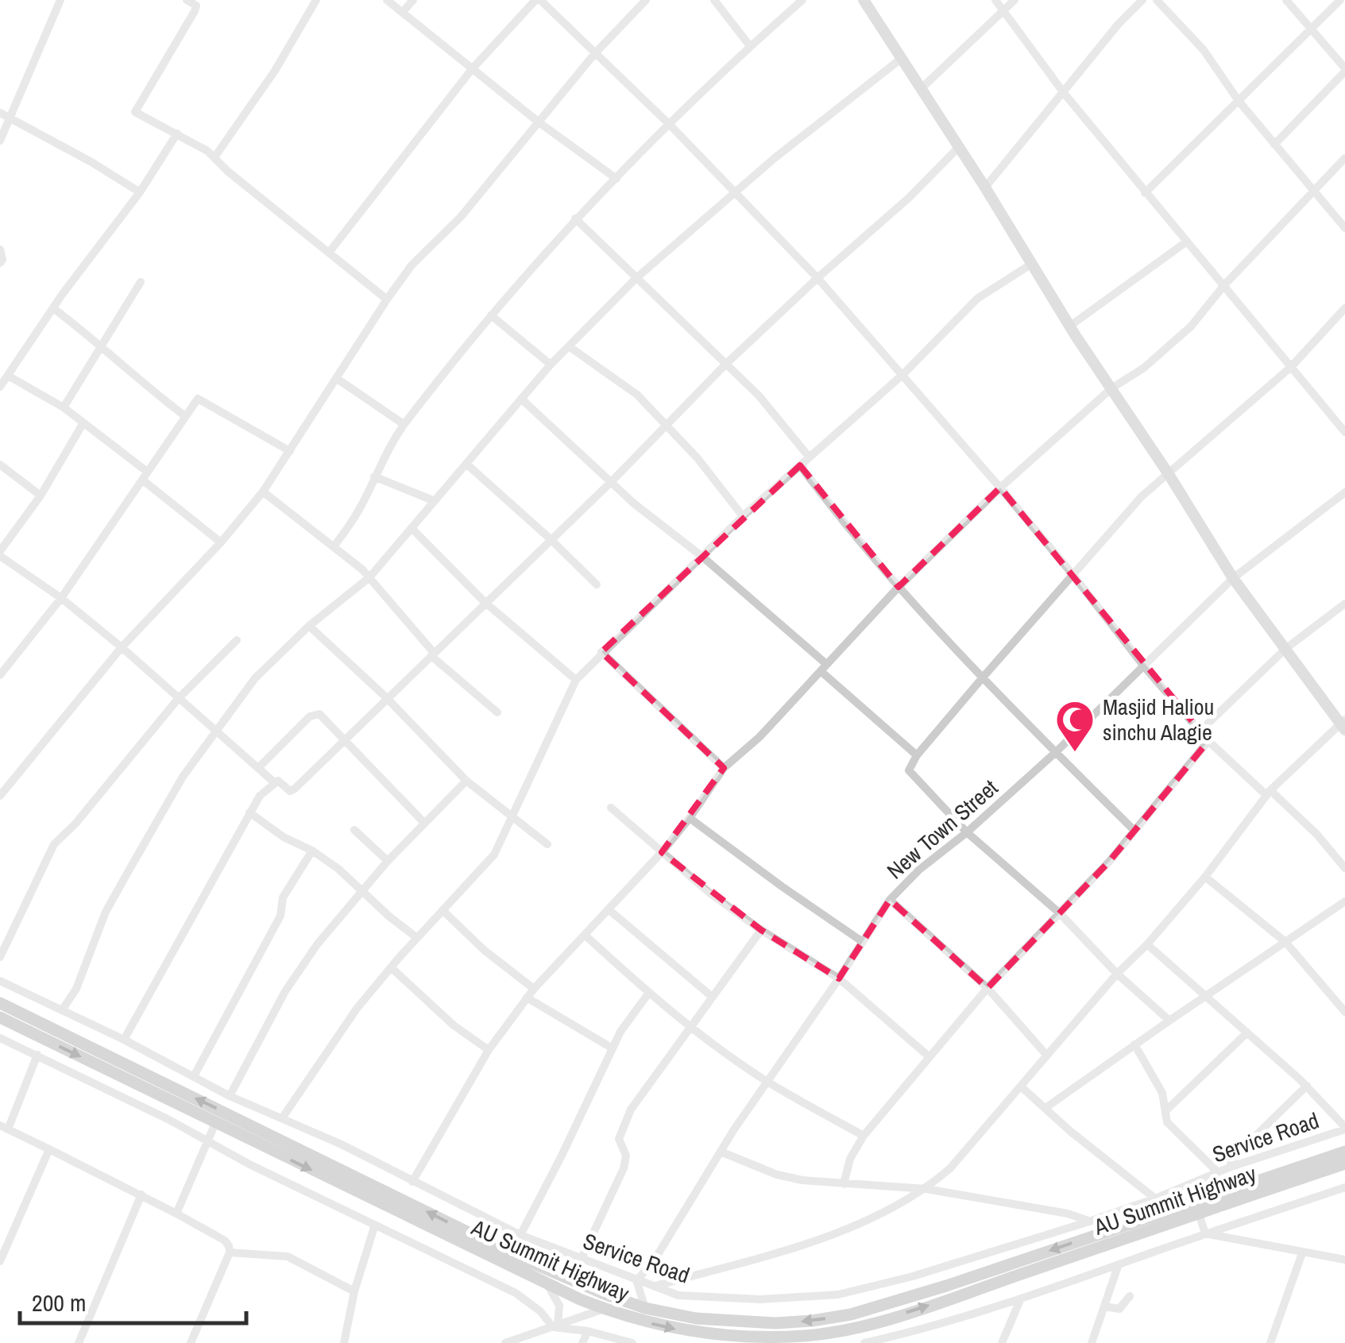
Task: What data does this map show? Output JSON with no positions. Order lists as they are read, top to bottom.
{
  "streets": {
    "main road": ["AU Summit Highway"],
    "street": ["New Town Street", "Service Road"]
  },
  "crossings": [
    ["New Town Street", "Service Road"]
  ],
  "places": {
    "mosque": ["Masjid Haliou sinchu Alagie"]
  },
  "scale_bar": "200 m"
}
